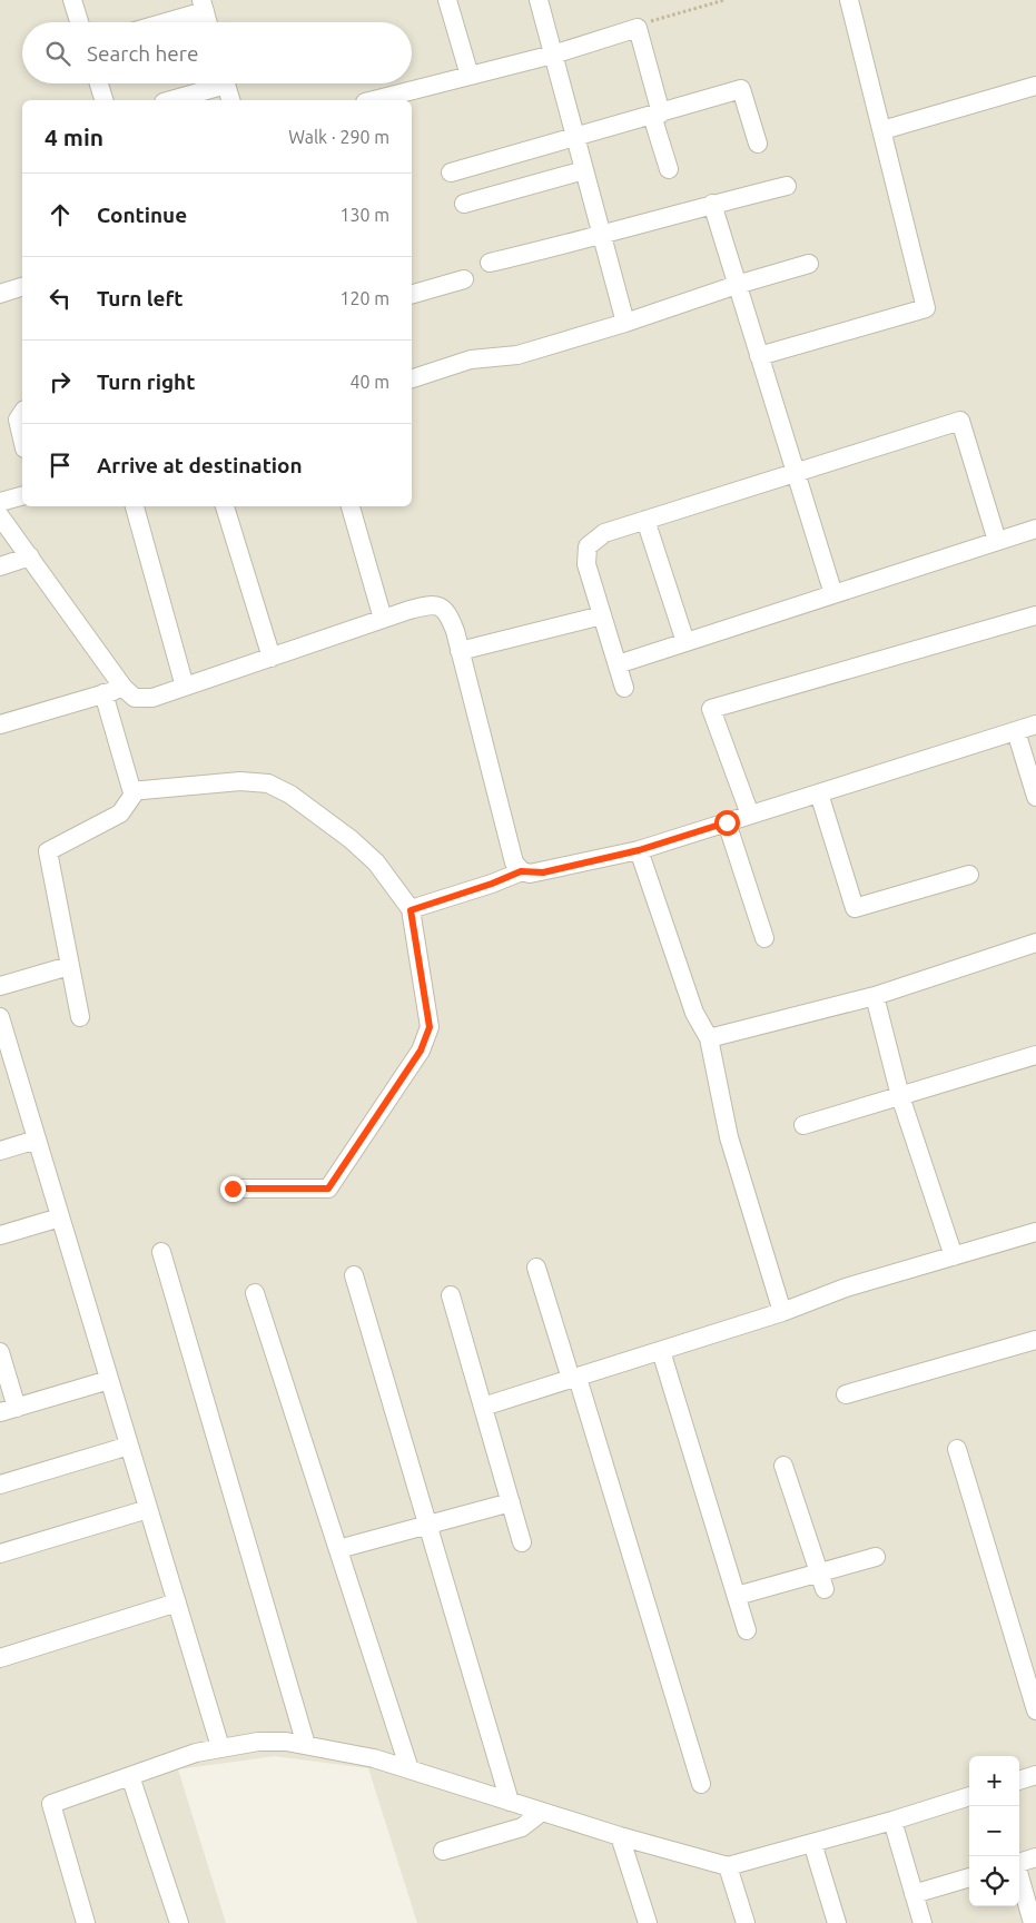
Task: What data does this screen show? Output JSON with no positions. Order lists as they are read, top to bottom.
{
  "page": {
    "search": "Search here",
    "heading": ["4 min", "Walk · 290 m"],
    "list": [
      ["Continue", "130 m"],
      ["Turn left", "120 m"],
      ["Turn right", "40 m"],
      "Arrive at destination"
    ],
    "map_buttons": ["+", "−"]
  }
}
